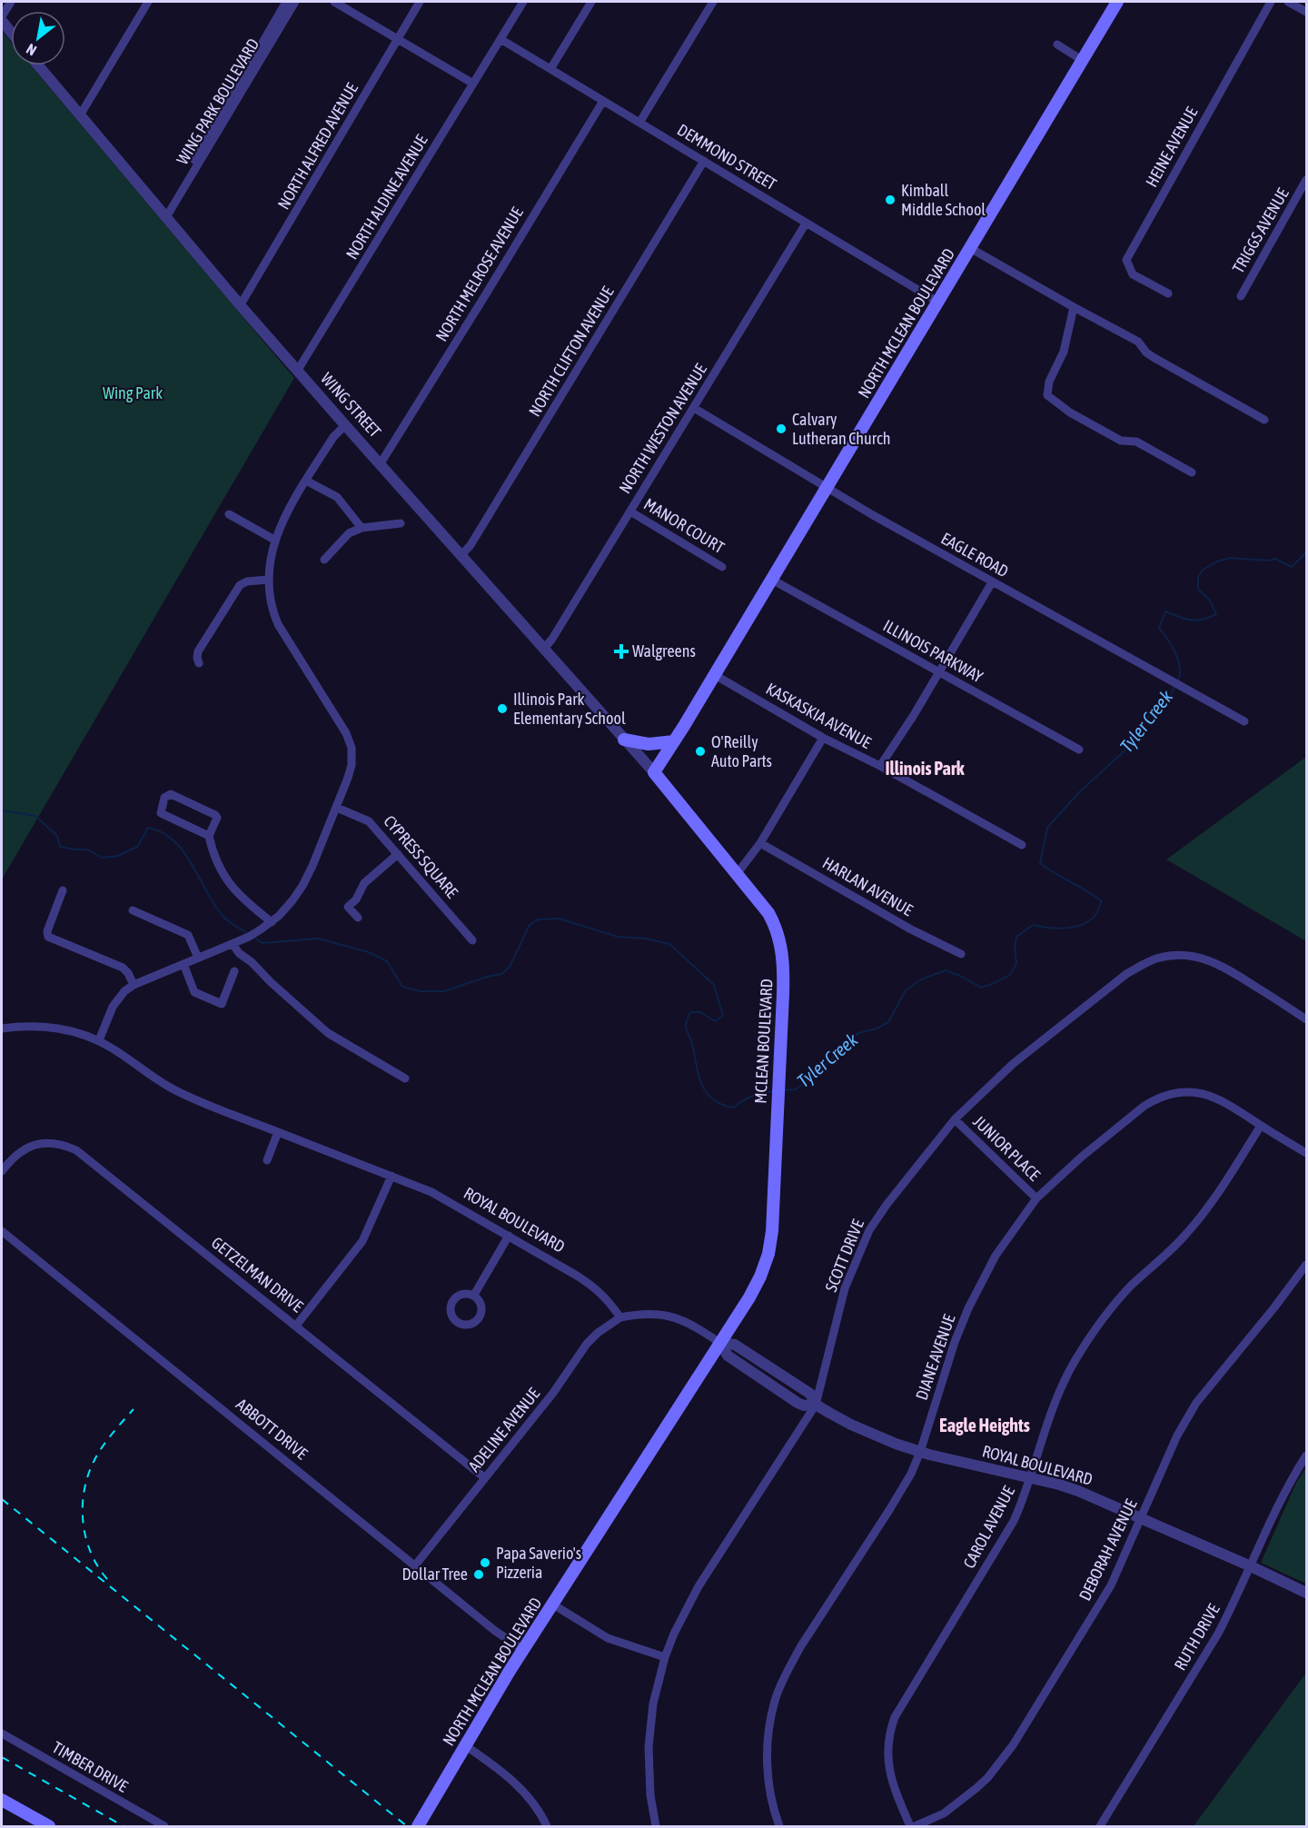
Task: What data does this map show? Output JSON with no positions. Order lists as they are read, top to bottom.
{
  "streets": {
    "main road": ["NORTH MCLEAN BOULEVARD", "MCLEAN BOULEVARD"],
    "street": [
      "WING PARK BOULEVARD",
      "NORTH ALFRED AVENUE",
      "HEINE AVENUE",
      "DEMMOND STREET",
      "NORTH ALDINE AVENUE",
      "TRIGGS AVENUE",
      "NORTH MELROSE AVENUE",
      "NORTH CLIFTON AVENUE",
      "WING STREET",
      "NORTH WESTON AVENUE",
      "MANOR COURT",
      "EAGLE ROAD",
      "ILLINOIS PARKWAY",
      "KASKASKIA AVENUE",
      "CYPRESS SQUARE",
      "HARLAN AVENUE",
      "JUNIOR PLACE",
      "ROYAL BOULEVARD",
      "SCOTT DRIVE",
      "GETZELMAN DRIVE",
      "DIANE AVENUE",
      "ABBOTT DRIVE",
      "ADELINE AVENUE",
      "CAROL AVENUE",
      "DEBORAH AVENUE",
      "RUTH DRIVE",
      "TIMBER DRIVE"
    ]
  },
  "crossings": [
    ["WING PARK BOULEVARD", "WING STREET"],
    ["NORTH ALFRED AVENUE", "WING STREET"],
    ["DEMMOND STREET", "NORTH ALDINE AVENUE"],
    ["DEMMOND STREET", "NORTH MELROSE AVENUE"],
    ["DEMMOND STREET", "NORTH MCLEAN BOULEVARD"],
    ["DEMMOND STREET", "NORTH CLIFTON AVENUE"],
    ["DEMMOND STREET", "NORTH WESTON AVENUE"],
    ["NORTH ALDINE AVENUE", "WING STREET"],
    ["NORTH MELROSE AVENUE", "WING STREET"],
    ["NORTH MCLEAN BOULEVARD", "WING STREET"],
    ["NORTH MCLEAN BOULEVARD", "EAGLE ROAD"],
    ["NORTH MCLEAN BOULEVARD", "ILLINOIS PARKWAY"],
    ["NORTH MCLEAN BOULEVARD", "KASKASKIA AVENUE"],
    ["NORTH MCLEAN BOULEVARD", "MCLEAN BOULEVARD"],
    ["NORTH MCLEAN BOULEVARD", "ROYAL BOULEVARD"],
    ["NORTH MCLEAN BOULEVARD", "ABBOTT DRIVE"],
    ["NORTH CLIFTON AVENUE", "WING STREET"],
    ["WING STREET", "NORTH WESTON AVENUE"],
    ["WING STREET", "MCLEAN BOULEVARD"],
    ["NORTH WESTON AVENUE", "MANOR COURT"],
    ["NORTH WESTON AVENUE", "EAGLE ROAD"],
    ["MCLEAN BOULEVARD", "ROYAL BOULEVARD"],
    ["JUNIOR PLACE", "SCOTT DRIVE"],
    ["JUNIOR PLACE", "DIANE AVENUE"],
    ["ROYAL BOULEVARD", "SCOTT DRIVE"],
    ["ROYAL BOULEVARD", "DIANE AVENUE"],
    ["ROYAL BOULEVARD", "ADELINE AVENUE"],
    ["ROYAL BOULEVARD", "CAROL AVENUE"],
    ["ROYAL BOULEVARD", "DEBORAH AVENUE"],
    ["ROYAL BOULEVARD", "RUTH DRIVE"],
    ["GETZELMAN DRIVE", "ADELINE AVENUE"],
    ["DIANE AVENUE", "CAROL AVENUE"],
    ["ABBOTT DRIVE", "ADELINE AVENUE"]
  ],
  "districts": ["Illinois Park", "Eagle Heights"],
  "water": ["Tyler Creek"],
  "parks": ["Wing Park"],
  "places": {
    "other": [
      "Kimball Middle School",
      "Calvary Lutheran Church",
      "Illinois Park Elementary School",
      "O'Reilly Auto Parts",
      "Papa Saverio's Pizzeria",
      "Dollar Tree"
    ],
    "health": ["Walgreens"]
  },
  "north": "bottom left"
}
